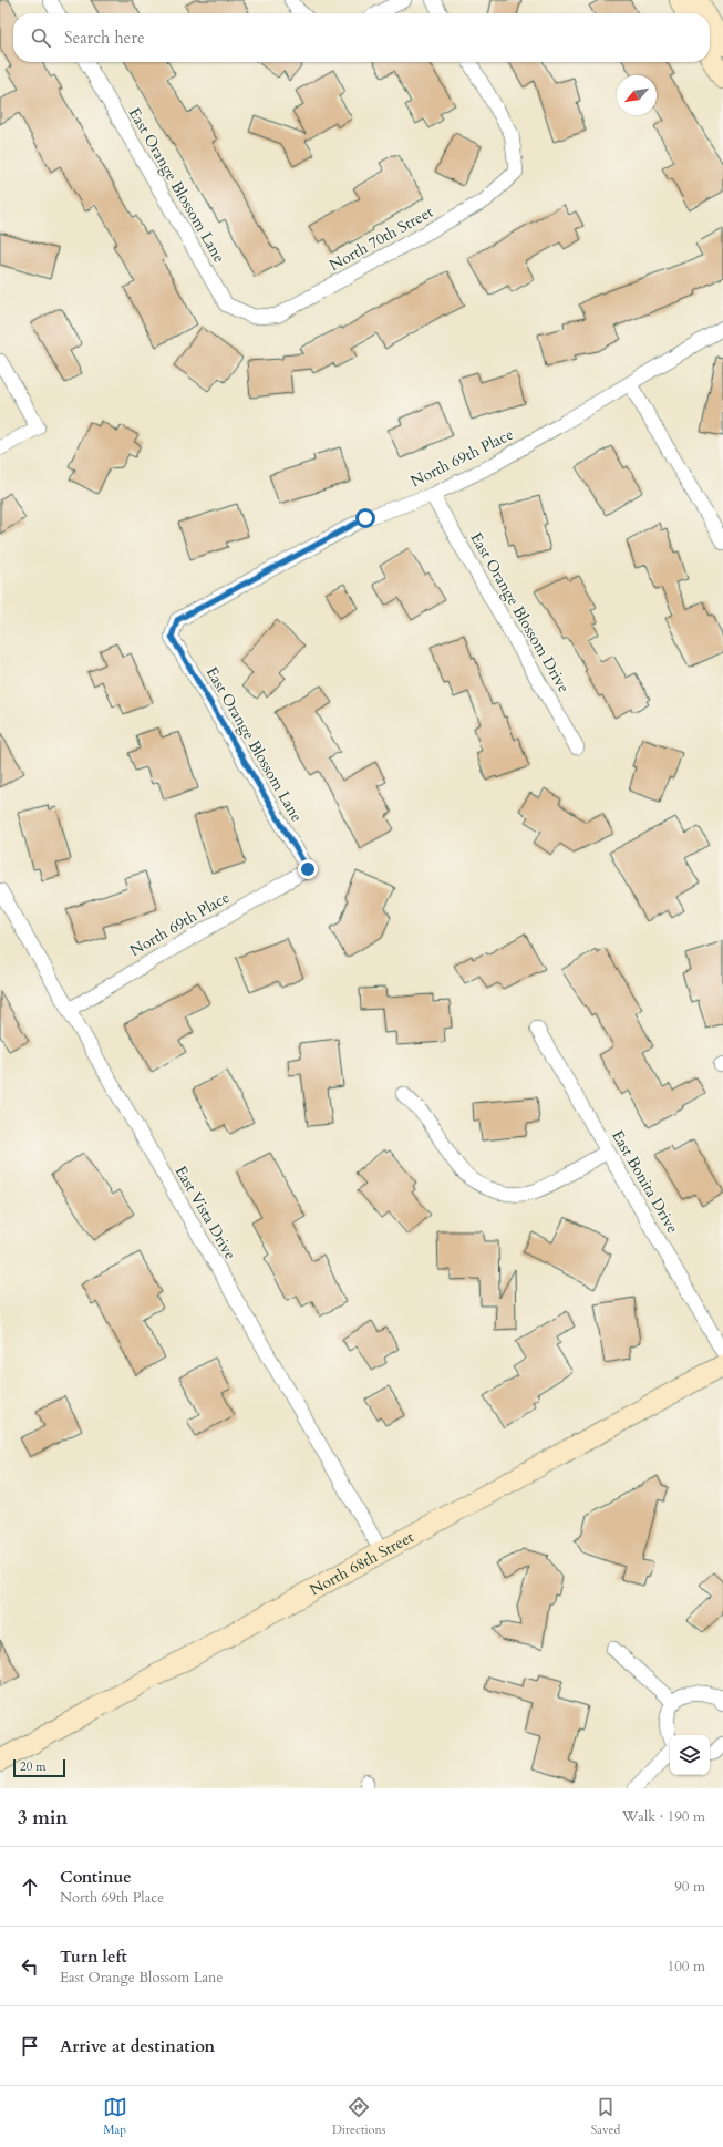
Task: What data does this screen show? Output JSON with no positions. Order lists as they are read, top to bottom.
{
  "streets": {
    "street": [
      "East Orange Blossom Lane",
      "North 70th Street",
      "North 69th Place",
      "East Orange Blossom Drive",
      "East Bonita Drive",
      "East Vista Drive",
      "North 68th Street"
    ]
  },
  "crossings": [
    ["East Orange Blossom Lane", "North 70th Street"],
    ["East Orange Blossom Lane", "North 69th Place"],
    ["North 69th Place", "East Orange Blossom Drive"],
    ["North 69th Place", "East Vista Drive"],
    ["East Vista Drive", "North 68th Street"]
  ],
  "scale_bar": "20 m",
  "north": "bottom left",
  "page": {
    "search": "Search here",
    "scale": "20 m",
    "heading": ["3 min", "Walk · 190 m"],
    "list": [
      ["Continue", "North 69th Place", "90 m"],
      ["Turn left", "East Orange Blossom Lane", "100 m"],
      "Arrive at destination"
    ],
    "nav": ["Map", "Directions", "Saved"]
  }
}
